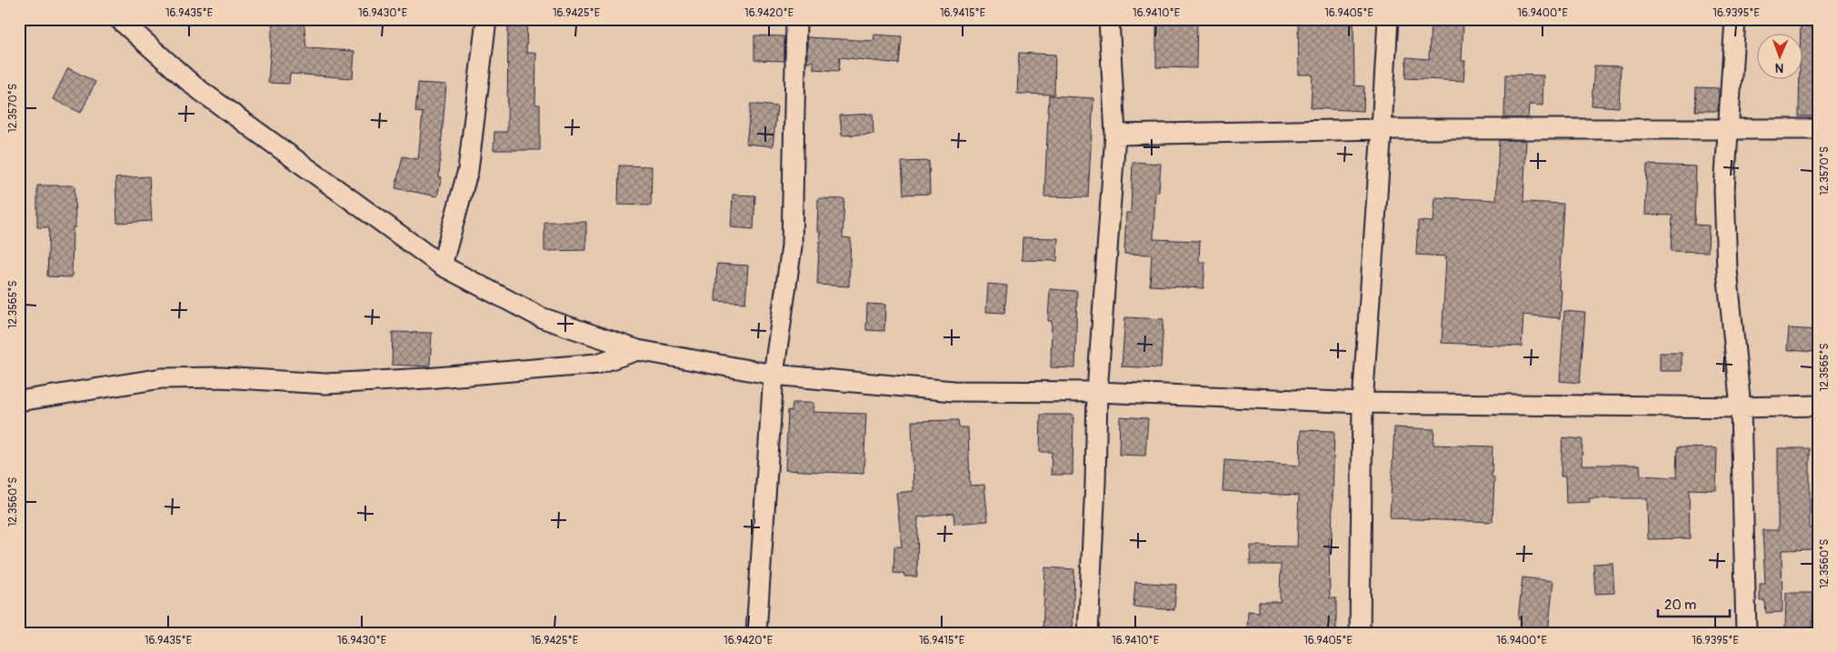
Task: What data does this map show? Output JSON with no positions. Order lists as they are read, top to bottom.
{
  "scale_bar": "20 m",
  "north": "bottom",
  "coordinates": [
    "16.9435°E",
    "16.9430°E",
    "16.9425°E",
    "16.9420°E",
    "16.9415°E",
    "16.9410°E",
    "16.9405°E",
    "16.9400°E",
    "16.9395°E",
    "12.3570°S",
    "12.3565°S",
    "12.3560°S"
  ]
}
